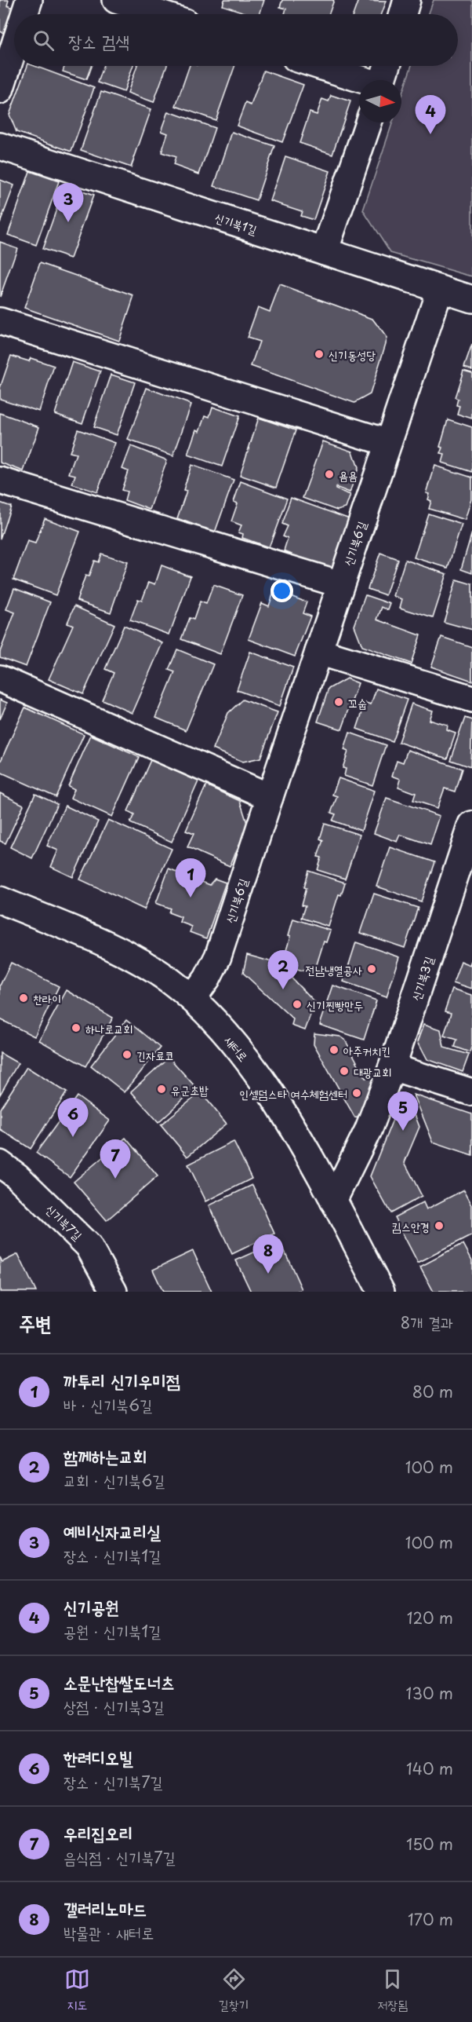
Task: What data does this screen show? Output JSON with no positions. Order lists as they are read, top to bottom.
{
  "streets": {
    "street": [
      "신기북1길",
      "신기북6길",
      "신기북3길",
      "새터로",
      "신기북7길"
    ]
  },
  "crossings": [
    ["신기북1길", "신기북6길"],
    ["신기북6길", "새터로"],
    ["신기북3길", "새터로"]
  ],
  "places": [
    "신기동성당",
    "욤욤",
    "꼬숩",
    "전남냉열공사",
    "찬라이",
    "신기찐빵만두",
    "하나로교회",
    "아주커치킨",
    "긴자료코",
    "대광교회",
    "유군초밥",
    "인셀덤스타 여수체험센터",
    "킴스안경"
  ],
  "north": "right",
  "page": {
    "search": "장소 검색",
    "pins": [
      "4",
      "3",
      "1",
      "2",
      "5",
      "6",
      "7",
      "8"
    ],
    "heading": ["주변", "8개 결과"],
    "list": [
      {
        "mark": "1",
        "name": "까투리 신기우미점",
        "note": "바 · 신기북6길",
        "value": "80 m"
      },
      {
        "mark": "2",
        "name": "함께하는교회",
        "note": "교회 · 신기북6길",
        "value": "100 m"
      },
      {
        "mark": "3",
        "name": "예비신자교리실",
        "note": "장소 · 신기북1길",
        "value": "100 m"
      },
      {
        "mark": "4",
        "name": "신기공원",
        "note": "공원 · 신기북1길",
        "value": "120 m"
      },
      {
        "mark": "5",
        "name": "소문난찹쌀도너츠",
        "note": "상점 · 신기북3길",
        "value": "130 m"
      },
      {
        "mark": "6",
        "name": "한려디오빌",
        "note": "장소 · 신기북7길",
        "value": "140 m"
      },
      {
        "mark": "7",
        "name": "우리집오리",
        "note": "음식점 · 신기북7길",
        "value": "150 m"
      },
      {
        "mark": "8",
        "name": "갤러리노마드",
        "note": "박물관 · 새터로",
        "value": "170 m"
      }
    ],
    "nav": ["지도", "길찾기", "저장됨"]
  }
}
